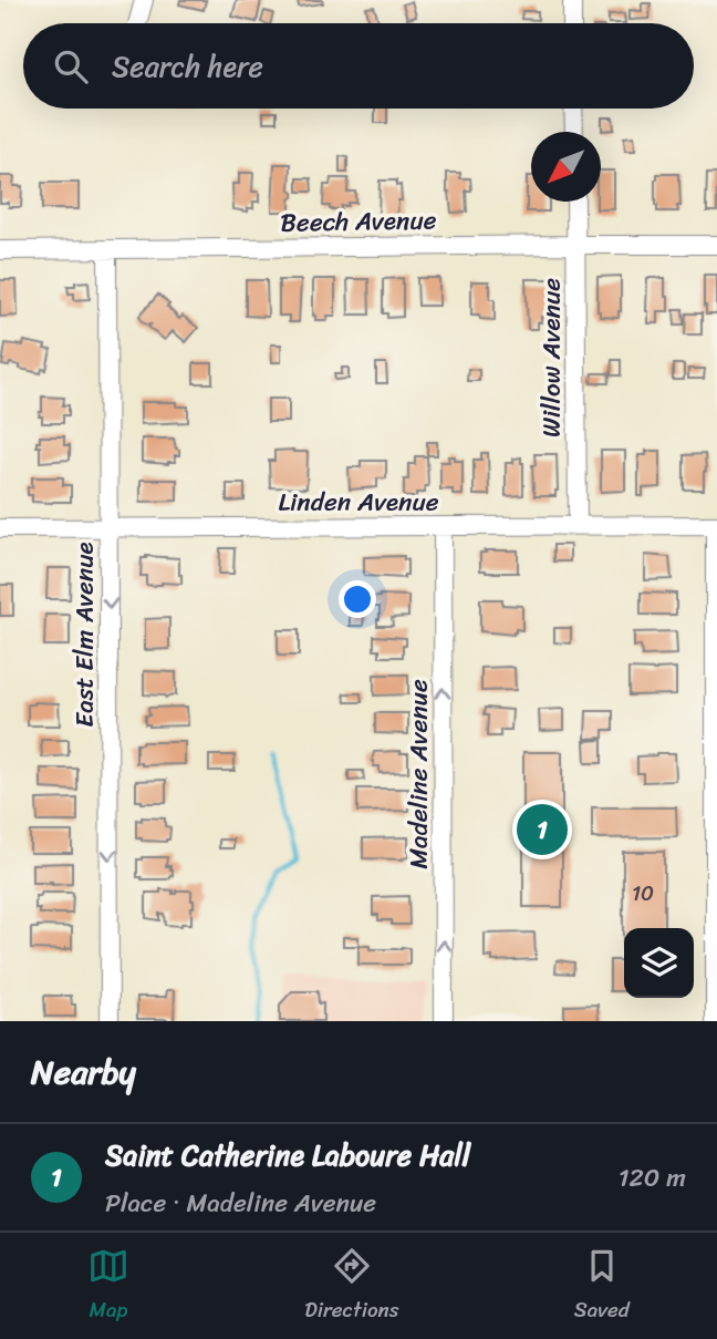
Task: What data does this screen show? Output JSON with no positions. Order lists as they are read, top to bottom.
{
  "streets": {
    "street": [
      "Beech Avenue",
      "Willow Avenue",
      "Linden Avenue",
      "East Elm Avenue",
      "Madeline Avenue"
    ]
  },
  "crossings": [
    ["Beech Avenue", "Willow Avenue"],
    ["Beech Avenue", "East Elm Avenue"],
    ["Willow Avenue", "Linden Avenue"],
    ["Linden Avenue", "East Elm Avenue"],
    ["Linden Avenue", "Madeline Avenue"]
  ],
  "one_way": ["East Elm Avenue", "Madeline Avenue"],
  "house_numbers": ["10"],
  "north": "bottom left",
  "page": {
    "search": "Search here",
    "pins": "1",
    "heading": "Nearby",
    "list": [
      {
        "mark": "1",
        "name": "Saint Catherine Laboure Hall",
        "note": "Place · Madeline Avenue",
        "value": "120 m"
      }
    ],
    "nav": ["Map", "Directions", "Saved"]
  }
}
